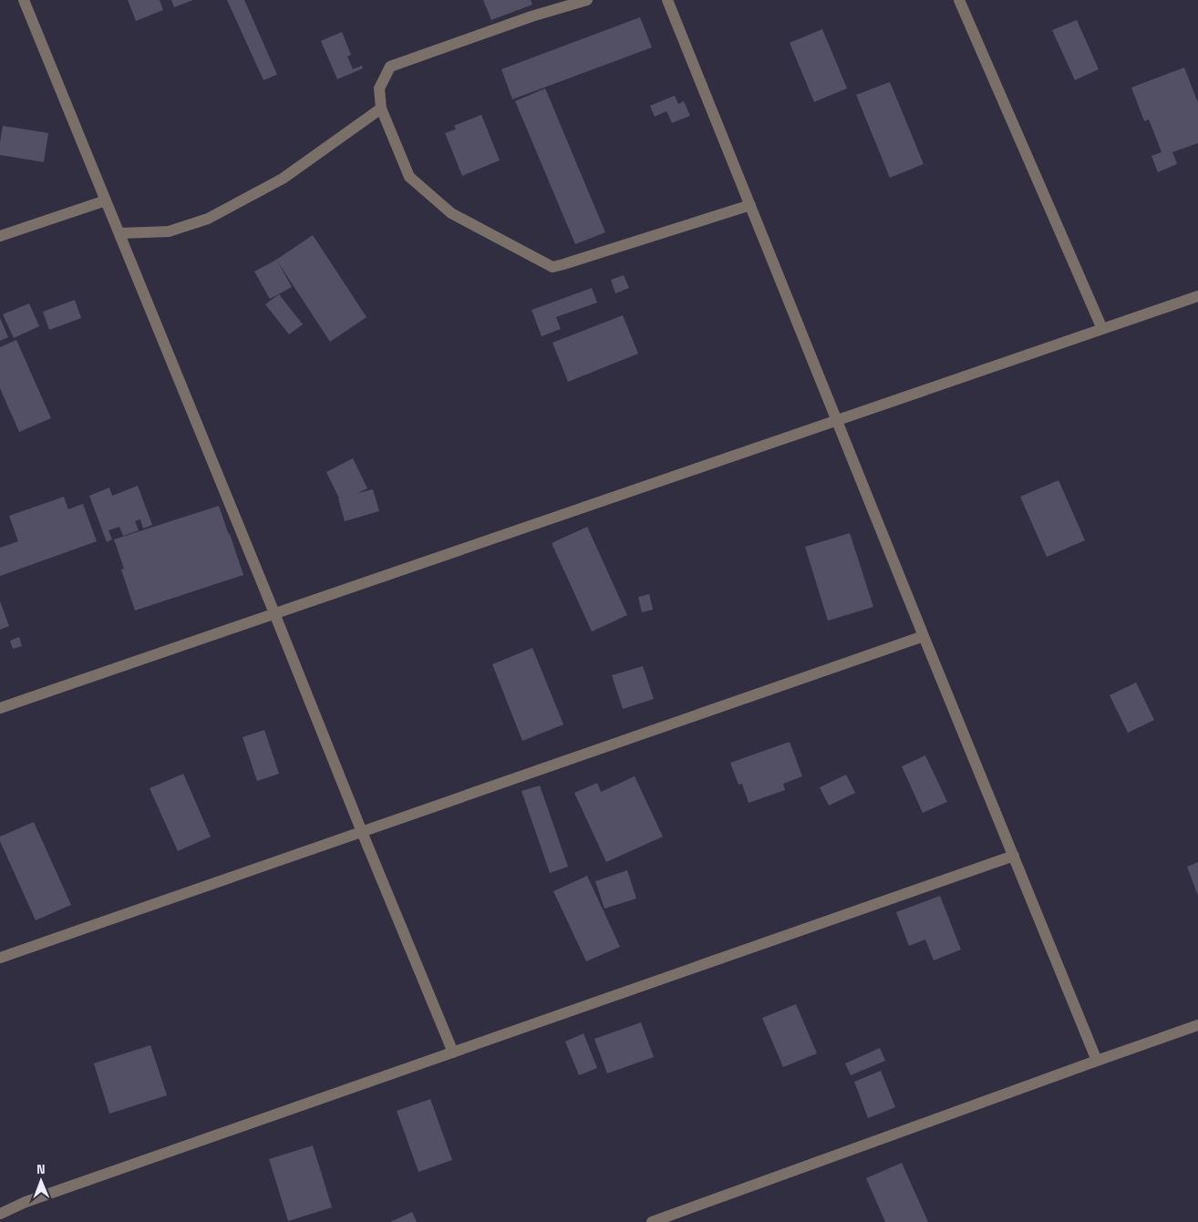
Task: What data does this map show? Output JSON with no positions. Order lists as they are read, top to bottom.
{
  "north": "top"
}
